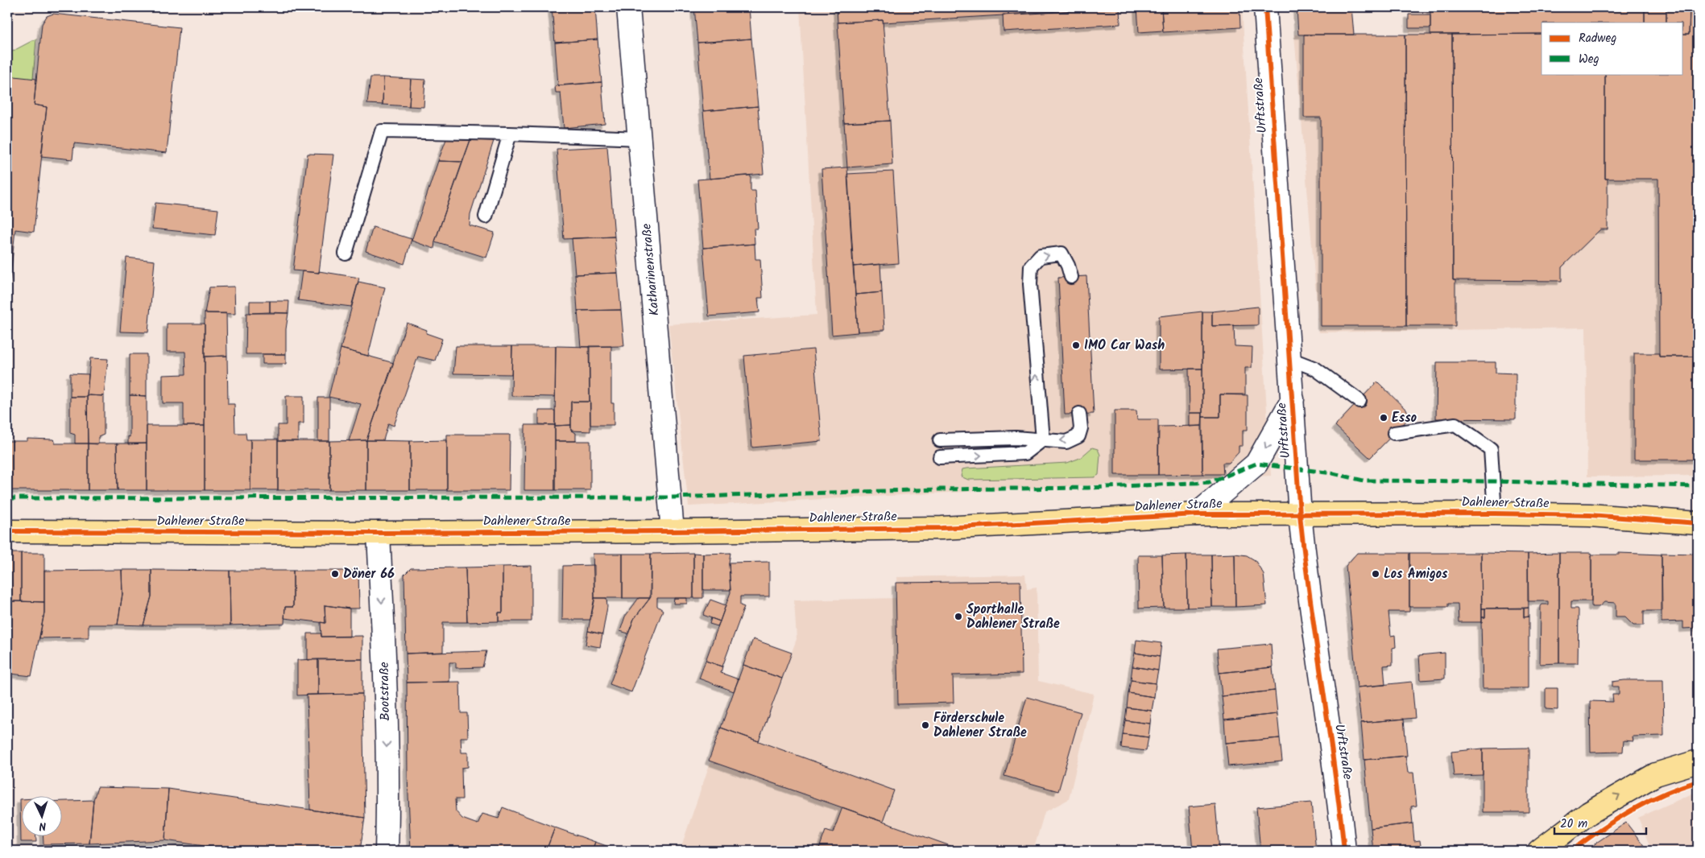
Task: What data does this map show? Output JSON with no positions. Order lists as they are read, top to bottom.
{
  "streets": {
    "main road": ["Dahlener Straße"],
    "street": ["Urftstraße", "Katharinenstraße", "Bootstraße"]
  },
  "crossings": [
    ["Urftstraße", "Dahlener Straße"],
    ["Katharinenstraße", "Dahlener Straße"],
    ["Dahlener Straße", "Bootstraße"]
  ],
  "one_way": ["Bootstraße"],
  "places": [
    "IMO Car Wash",
    "Esso",
    "Döner 66",
    "Los Amigos",
    "Sporthalle Dahlener Straße",
    "Förderschule Dahlener Straße"
  ],
  "legend": ["Radweg", "Weg"],
  "scale_bar": "20 m",
  "north": "bottom"
}
